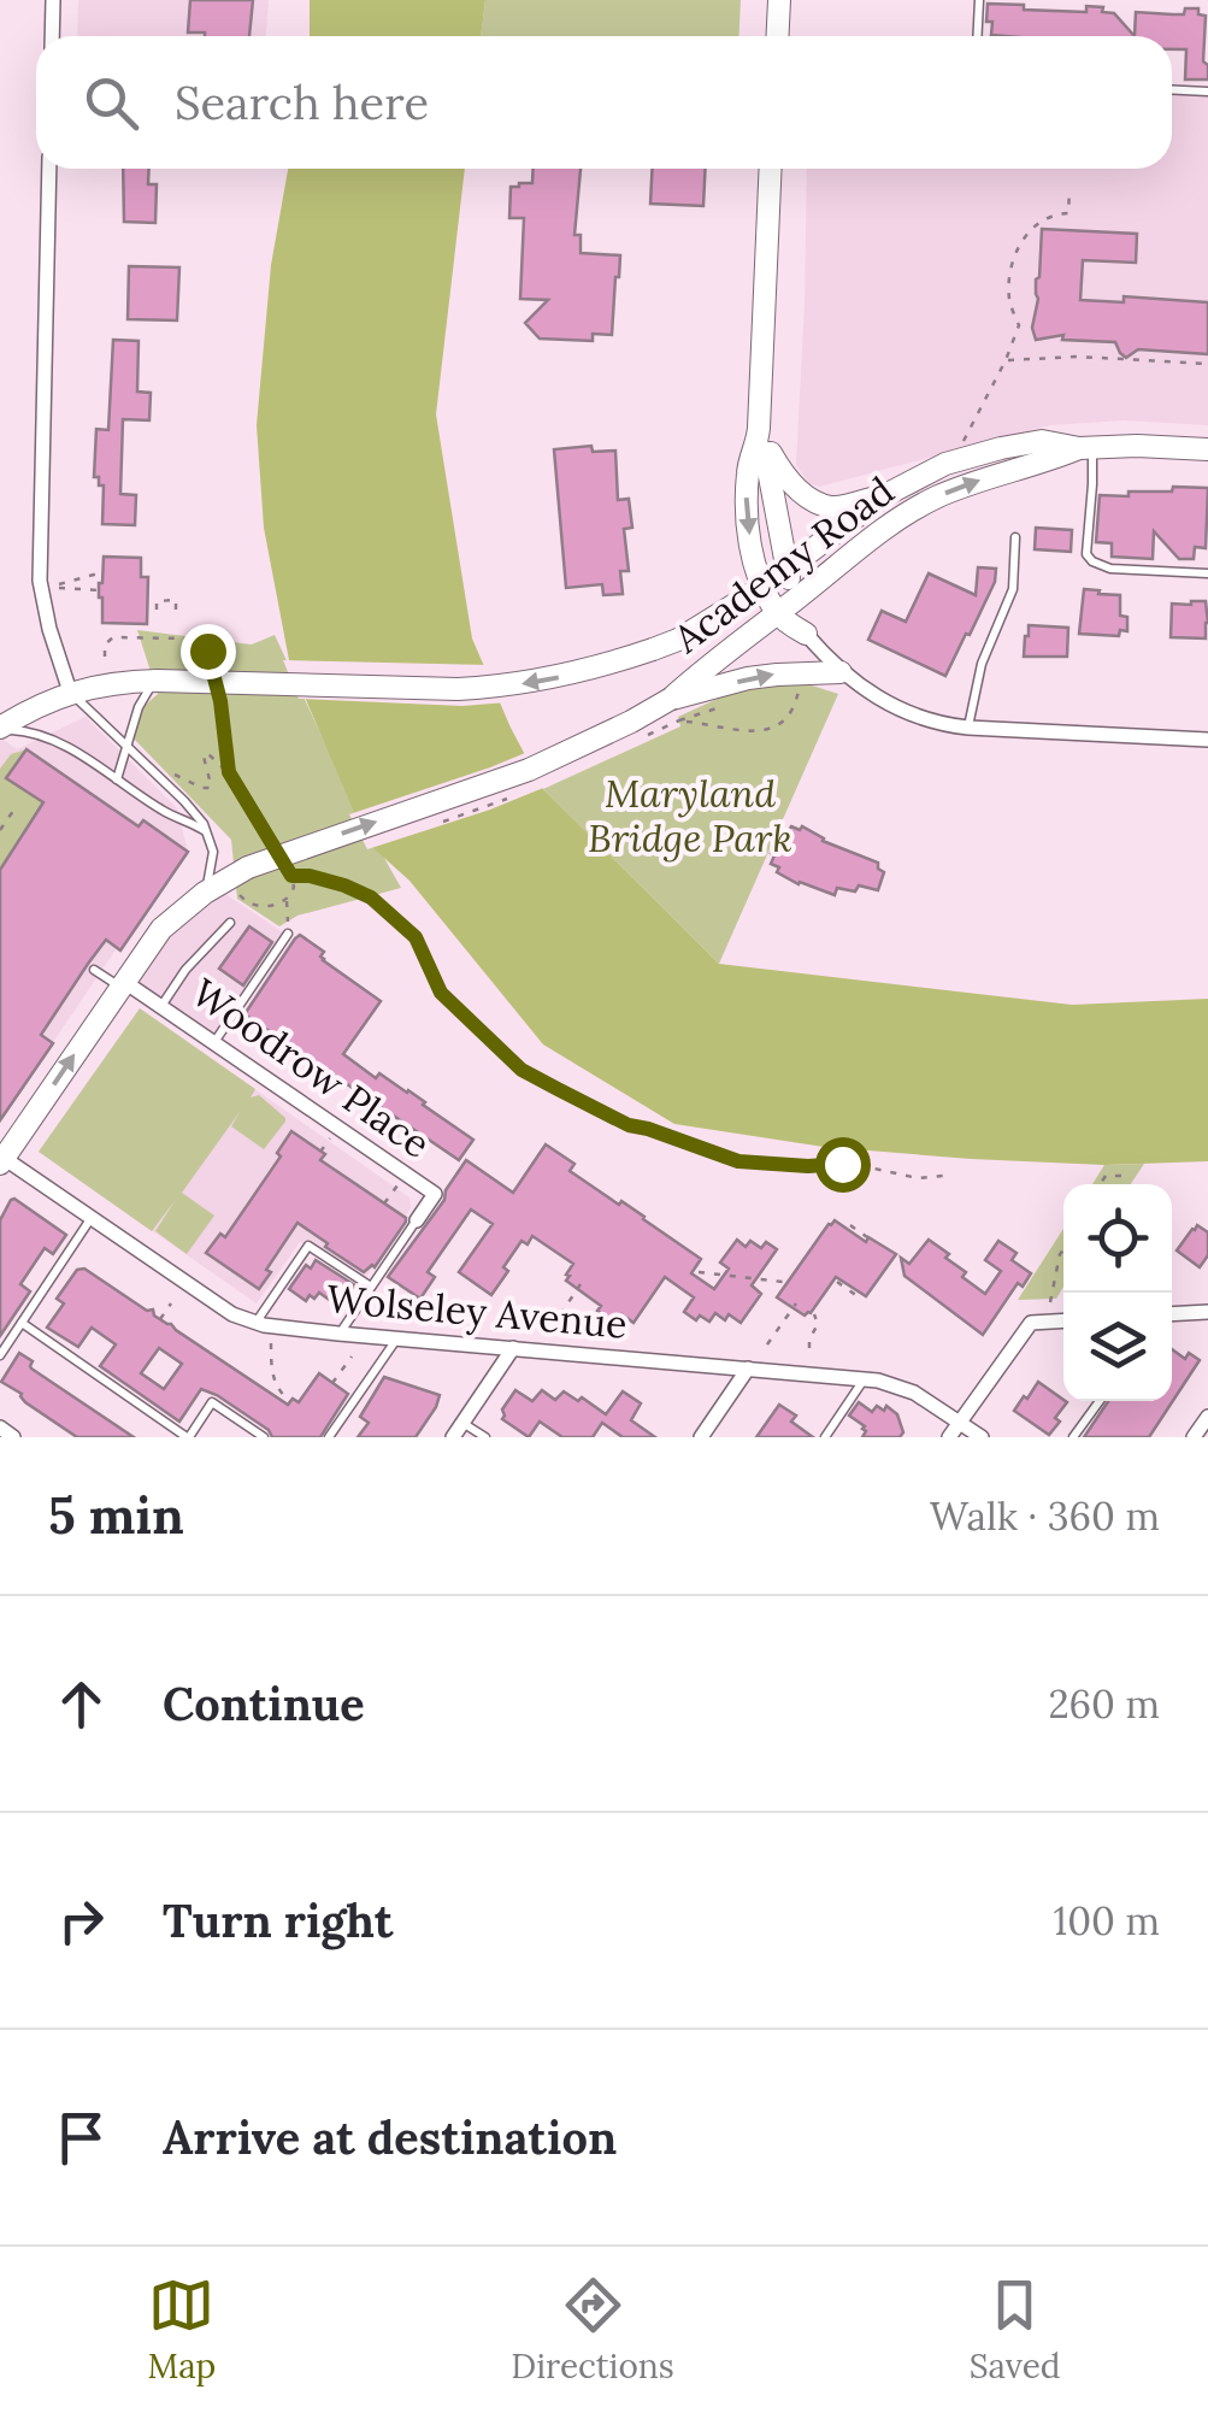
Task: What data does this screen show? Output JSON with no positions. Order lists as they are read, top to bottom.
{
  "streets": {
    "main road": ["Academy Road"],
    "street": ["Woodrow Place", "Wolseley Avenue"]
  },
  "parks": ["Maryland Bridge Park"],
  "page": {
    "search": "Search here",
    "heading": ["5 min", "Walk · 360 m"],
    "list": [
      ["Continue", "260 m"],
      ["Turn right", "100 m"],
      "Arrive at destination"
    ],
    "nav": ["Map", "Directions", "Saved"]
  }
}
